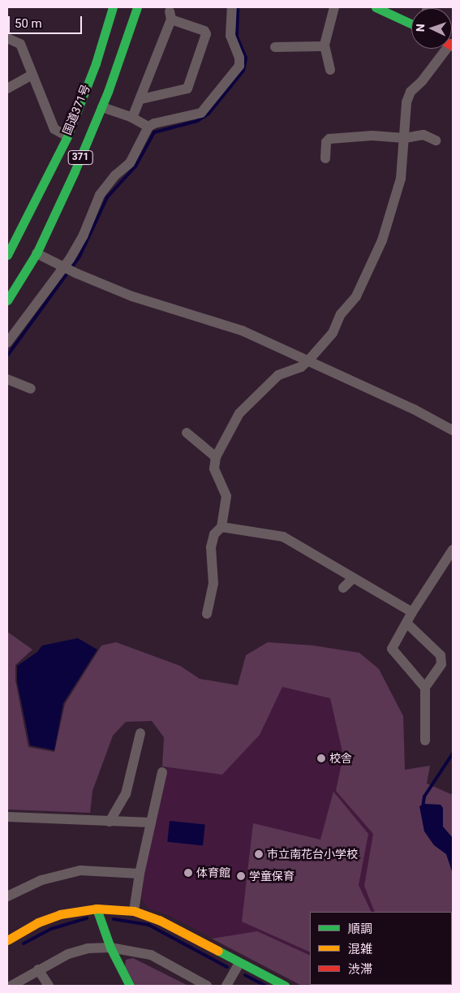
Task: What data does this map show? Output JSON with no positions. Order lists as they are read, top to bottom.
{
  "streets": {
    "main road": ["国道371号", "371"]
  },
  "crossings": [
    ["国道371号", "371"]
  ],
  "places": [
    "校舎",
    "市立南花台小学校",
    "体育館",
    "学童保育"
  ],
  "legend": ["順調", "混雑", "渋滞"],
  "scale_bar": "50 m",
  "north": "left"
}
